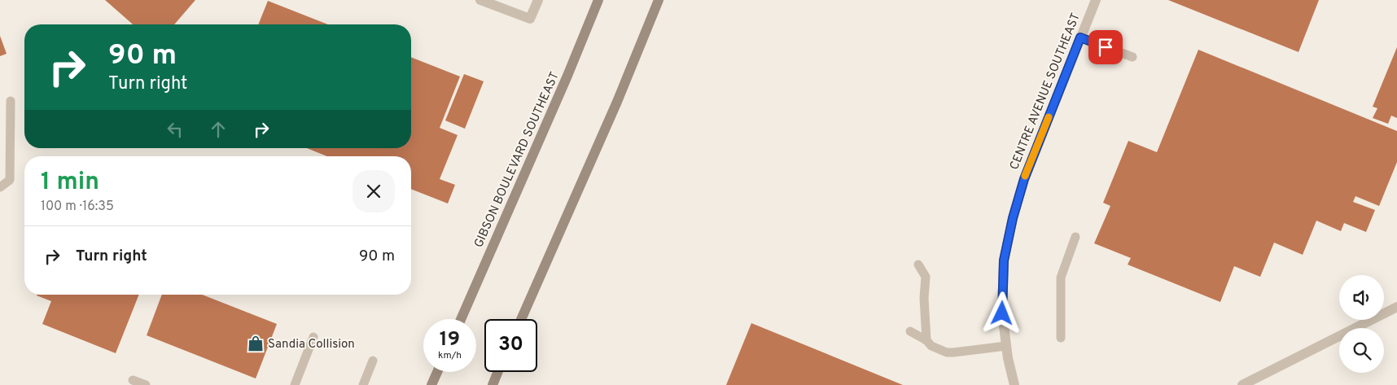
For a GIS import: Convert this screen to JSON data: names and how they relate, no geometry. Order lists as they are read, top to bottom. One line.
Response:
{"streets":{"main road":["GIBSON BOULEVARD SOUTHEAST"],"street":["CENTRE AVENUE SOUTHEAST"]},"places":{"shop":["Sandia Collision"]},"page":{"turn":["90 m","Turn right"],"heading":["1 min","100 m · 16:35"],"list":[{"name":"Turn right","value":"90 m"}],"speed":"19 km/h","limit":"30"}}
